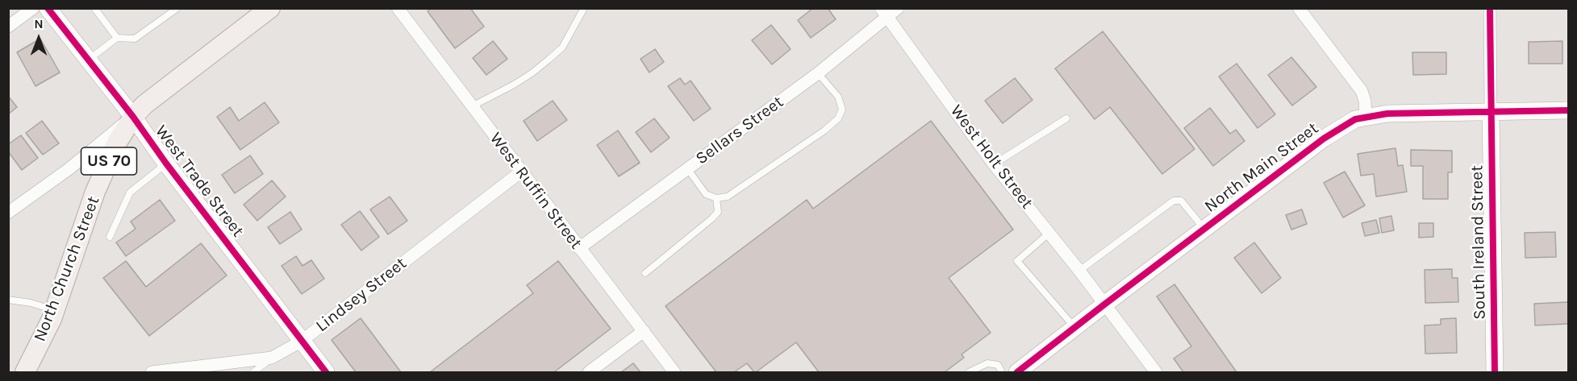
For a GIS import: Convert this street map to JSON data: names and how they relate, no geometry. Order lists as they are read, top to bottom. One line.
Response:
{"streets":{"main road":["US 70","North Church Street"],"street":["Sellars Street","West Holt Street","North Main Street","West Trade Street","West Ruffin Street","South Ireland Street","Lindsey Street"]},"crossings":[["Sellars Street","West Holt Street"],["Sellars Street","West Ruffin Street"],["West Holt Street","North Main Street"],["North Main Street","South Ireland Street"],["West Trade Street","North Church Street"],["West Trade Street","Lindsey Street"],["West Ruffin Street","Lindsey Street"]],"north":"top"}
